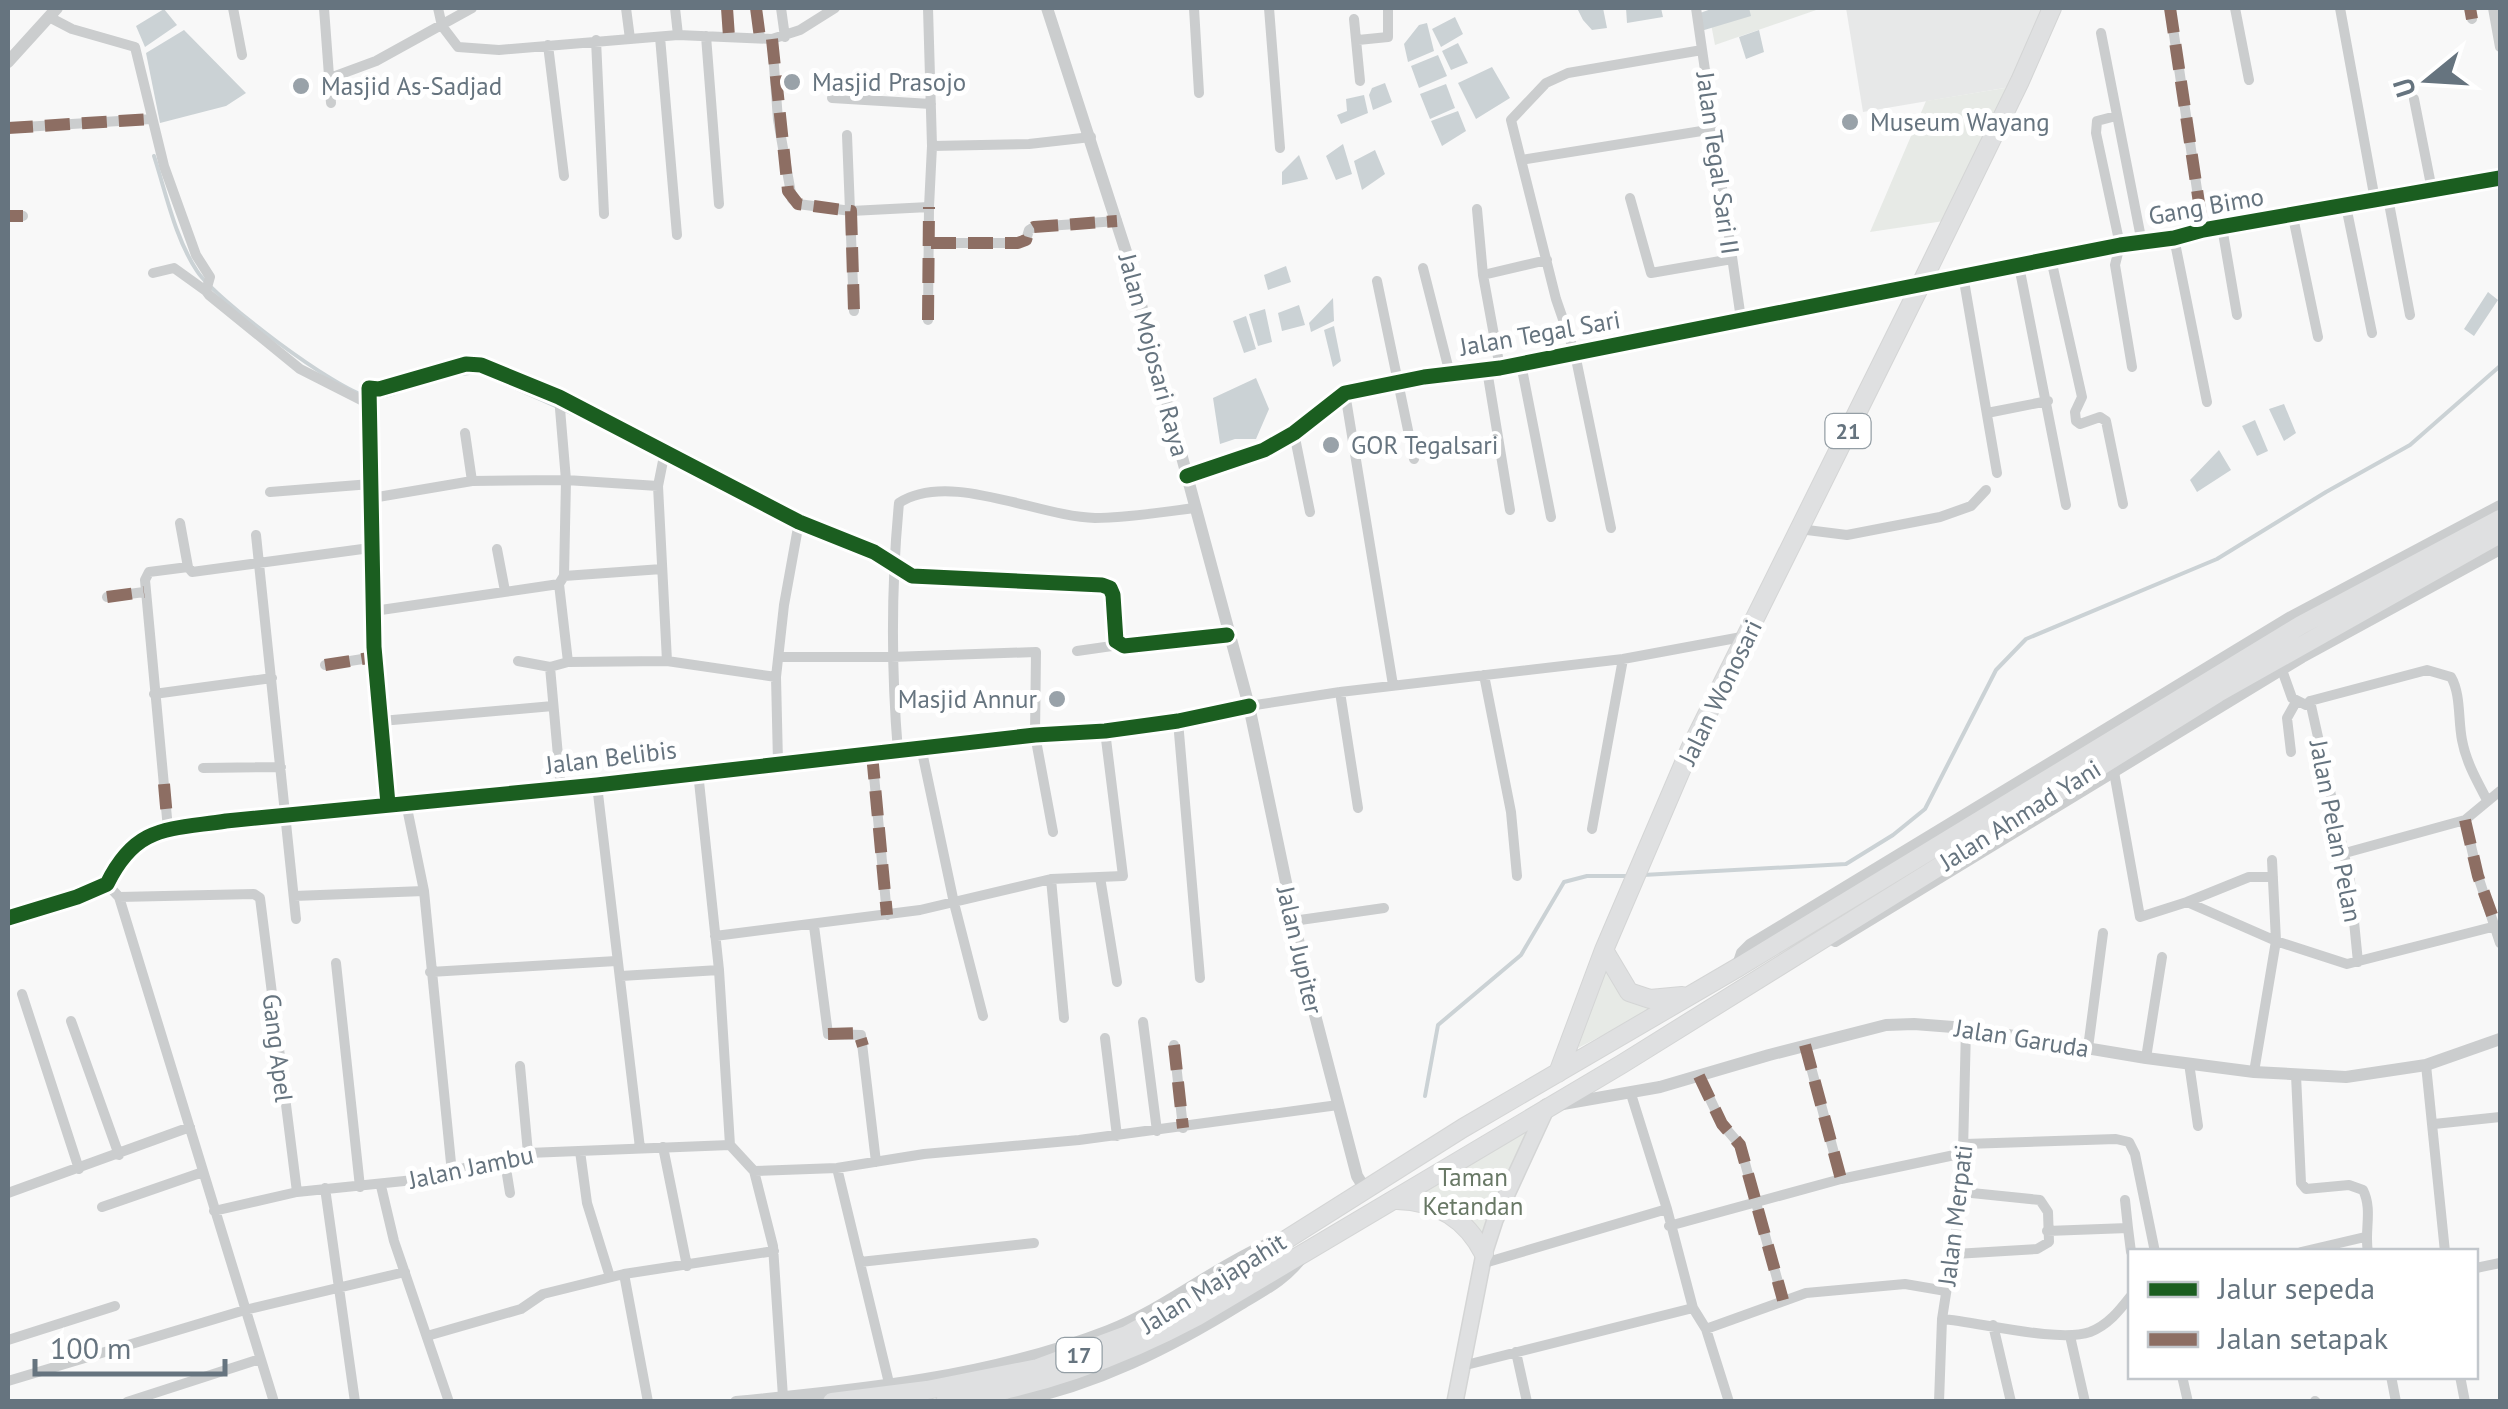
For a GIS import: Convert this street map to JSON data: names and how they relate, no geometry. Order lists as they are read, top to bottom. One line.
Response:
{"streets":{"highway":["21","Jalan Wonosari","Jalan Ahmad Yani","Jalan Majapahit","17"],"street":["Jalan Tegal Sari II","Gang Bimo","Jalan Tegal Sari","Jalan Mojosari Raya","Jalan Belibis","Jalan Pelan Pelan","Jalan Jupiter","Jalan Garuda","Gang Apel","Jalan Jambu","Jalan Merpati"]},"crossings":[["Jalan Tegal Sari II","Jalan Tegal Sari"],["Gang Bimo","Jalan Tegal Sari"],["Gang Bimo","Jalan Wonosari"],["Jalan Tegal Sari","Jalan Mojosari Raya"],["Jalan Tegal Sari","Jalan Wonosari"],["Jalan Mojosari Raya","Jalan Belibis"],["Jalan Mojosari Raya","Jalan Jupiter"],["Jalan Wonosari","Jalan Ahmad Yani"],["Jalan Wonosari","Jalan Garuda"],["Jalan Wonosari","Jalan Majapahit"],["Jalan Belibis","Jalan Jupiter"],["Jalan Ahmad Yani","Jalan Garuda"],["Jalan Ahmad Yani","Jalan Majapahit"],["Jalan Jupiter","Jalan Majapahit"],["Jalan Garuda","Jalan Merpati"],["Jalan Garuda","Jalan Majapahit"],["Gang Apel","Jalan Jambu"]],"parks":["Taman Ketandan"],"places":["Masjid Prasojo","Masjid As-Sadjad","Museum Wayang","GOR Tegalsari","Masjid Annur"],"legend":["Jalur sepeda","Jalan setapak"],"scale_bar":"100 m","north":"left"}
